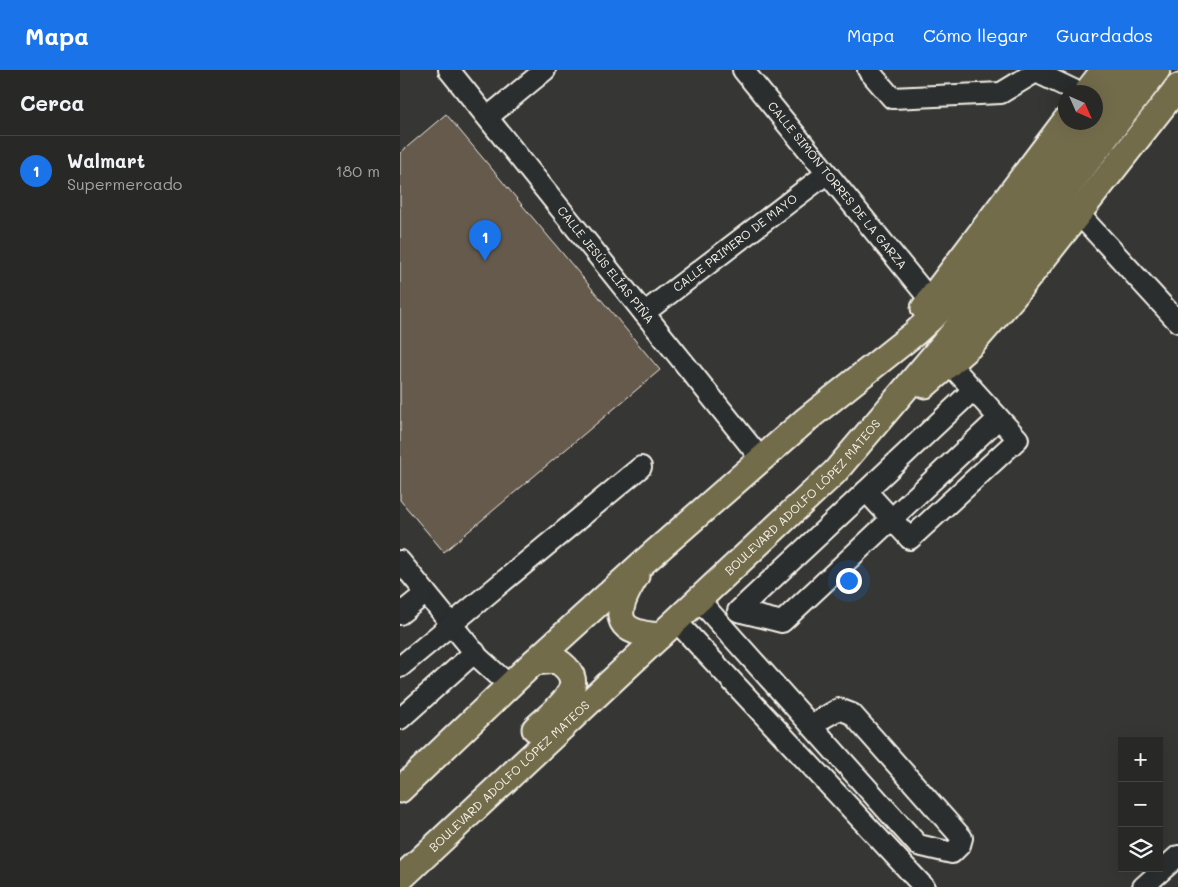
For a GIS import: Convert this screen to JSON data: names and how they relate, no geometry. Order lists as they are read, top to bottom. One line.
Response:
{"streets":{"main road":["BOULEVARD ADOLFO LÓPEZ MATEOS"],"street":["CALLE SIMÓN TORRES DE LA GARZA","CALLE PRIMERO DE MAYO","CALLE JESÚS ELÍAS PIÑA"]},"crossings":[["CALLE SIMÓN TORRES DE LA GARZA","CALLE PRIMERO DE MAYO"],["CALLE PRIMERO DE MAYO","CALLE JESÚS ELÍAS PIÑA"]],"north":"bottom right","page":{"header":"Mapa","nav":["Mapa","Cómo llegar","Guardados"],"heading":"Cerca","list":[{"mark":"1","name":"Walmart","note":"Supermercado","value":"180 m"}],"pins":"1","map_buttons":["+","−"]}}
